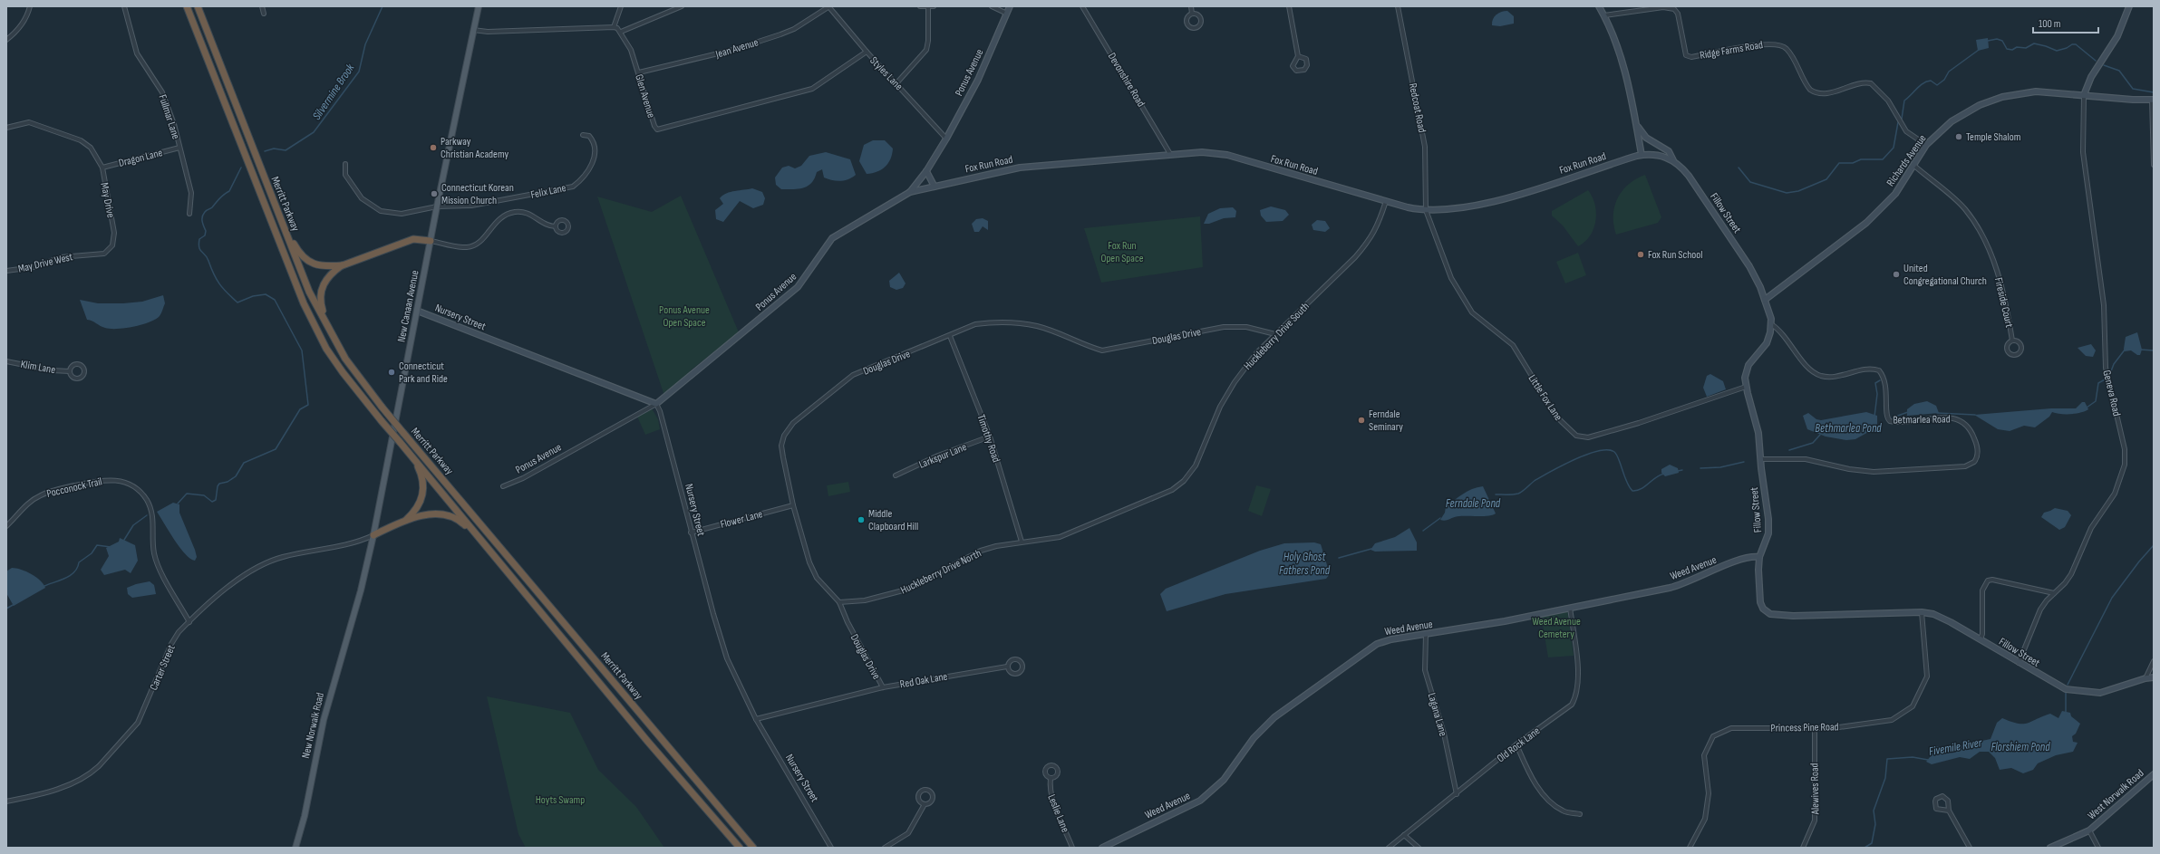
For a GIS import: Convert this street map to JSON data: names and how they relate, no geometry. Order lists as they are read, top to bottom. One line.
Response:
{"streets":{"highway":["Merritt Parkway"],"main road":["New Canaan Avenue","New Norwalk Road"],"street":["Jean Avenue","Ridge Farms Road","Ponus Avenue","Styles Lane","Devonshire Road","Glen Avenue","Redcoat Road","Fullmar Lane","Dragon Lane","Richards Avenue","Fox Run Road","Felix Lane","May Drive","Fillow Street","May Drive West","Fireside Court","Nursery Street","Douglas Drive","Huckleberry Drive South","Klim Lane","Geneva Road","Little Fox Lane","Betmarlea Road","Timothy Road","Larkspur Lane","Pocconock Trail","Flower Lane","Weed Avenue","Huckleberry Drive North","Carter Street","Red Oak Lane","Lagana Lane","Princess Pine Road","Old Rock Lane","Alewives Road","West Norwalk Road","Leslie Lane"]},"crossings":[["Jean Avenue","Styles Lane"],["Jean Avenue","Glen Avenue"],["Ridge Farms Road","Richards Avenue"],["Ridge Farms Road","Fillow Street"],["Ponus Avenue","Styles Lane"],["Ponus Avenue","Fox Run Road"],["Ponus Avenue","Nursery Street"],["Styles Lane","Glen Avenue"],["Devonshire Road","Fox Run Road"],["Redcoat Road","Fox Run Road"],["Redcoat Road","Little Fox Lane"],["Fullmar Lane","Dragon Lane"],["Dragon Lane","May Drive"],["Richards Avenue","Fillow Street"],["Richards Avenue","Fireside Court"],["Richards Avenue","Geneva Road"],["Fox Run Road","Fillow Street"],["Fox Run Road","Huckleberry Drive South"],["Fox Run Road","Little Fox Lane"],["Felix Lane","New Canaan Avenue"],["May Drive","May Drive West"],["Fillow Street","Geneva Road"],["Fillow Street","Little Fox Lane"],["Fillow Street","Betmarlea Road"],["Fillow Street","Weed Avenue"],["Fillow Street","Princess Pine Road"],["New Canaan Avenue","Nursery Street"],["New Canaan Avenue","Carter Street"],["New Canaan Avenue","New Norwalk Road"],["Nursery Street","Flower Lane"],["Nursery Street","Red Oak Lane"],["Douglas Drive","Huckleberry Drive South"],["Douglas Drive","Timothy Road"],["Douglas Drive","Flower Lane"],["Douglas Drive","Huckleberry Drive North"],["Douglas Drive","Red Oak Lane"],["Huckleberry Drive South","Timothy Road"],["Huckleberry Drive South","Huckleberry Drive North"],["Timothy Road","Larkspur Lane"],["Timothy Road","Huckleberry Drive North"],["Pocconock Trail","Carter Street"],["Weed Avenue","Lagana Lane"],["Weed Avenue","Old Rock Lane"],["Lagana Lane","Old Rock Lane"],["Princess Pine Road","Alewives Road"]],"water":["Silvermine Brook","Bethmarlea Pond","Ferndale Pond","Holy Ghost Fathers Pond","Fivemile River","Florshiem Pond"],"parks":["Fox Run Open Space","Ponus Avenue Open Space","Weed Avenue Cemetery","Hoyts Swamp"],"places":["Temple Shalom","Parkway Christian Academy","Connecticut Korean Mission Church","Fox Run School","United Congregational Church","Connecticut Park and Ride","Ferndale Seminary","Middle Clapboard Hill"],"scale_bar":"100 m"}
